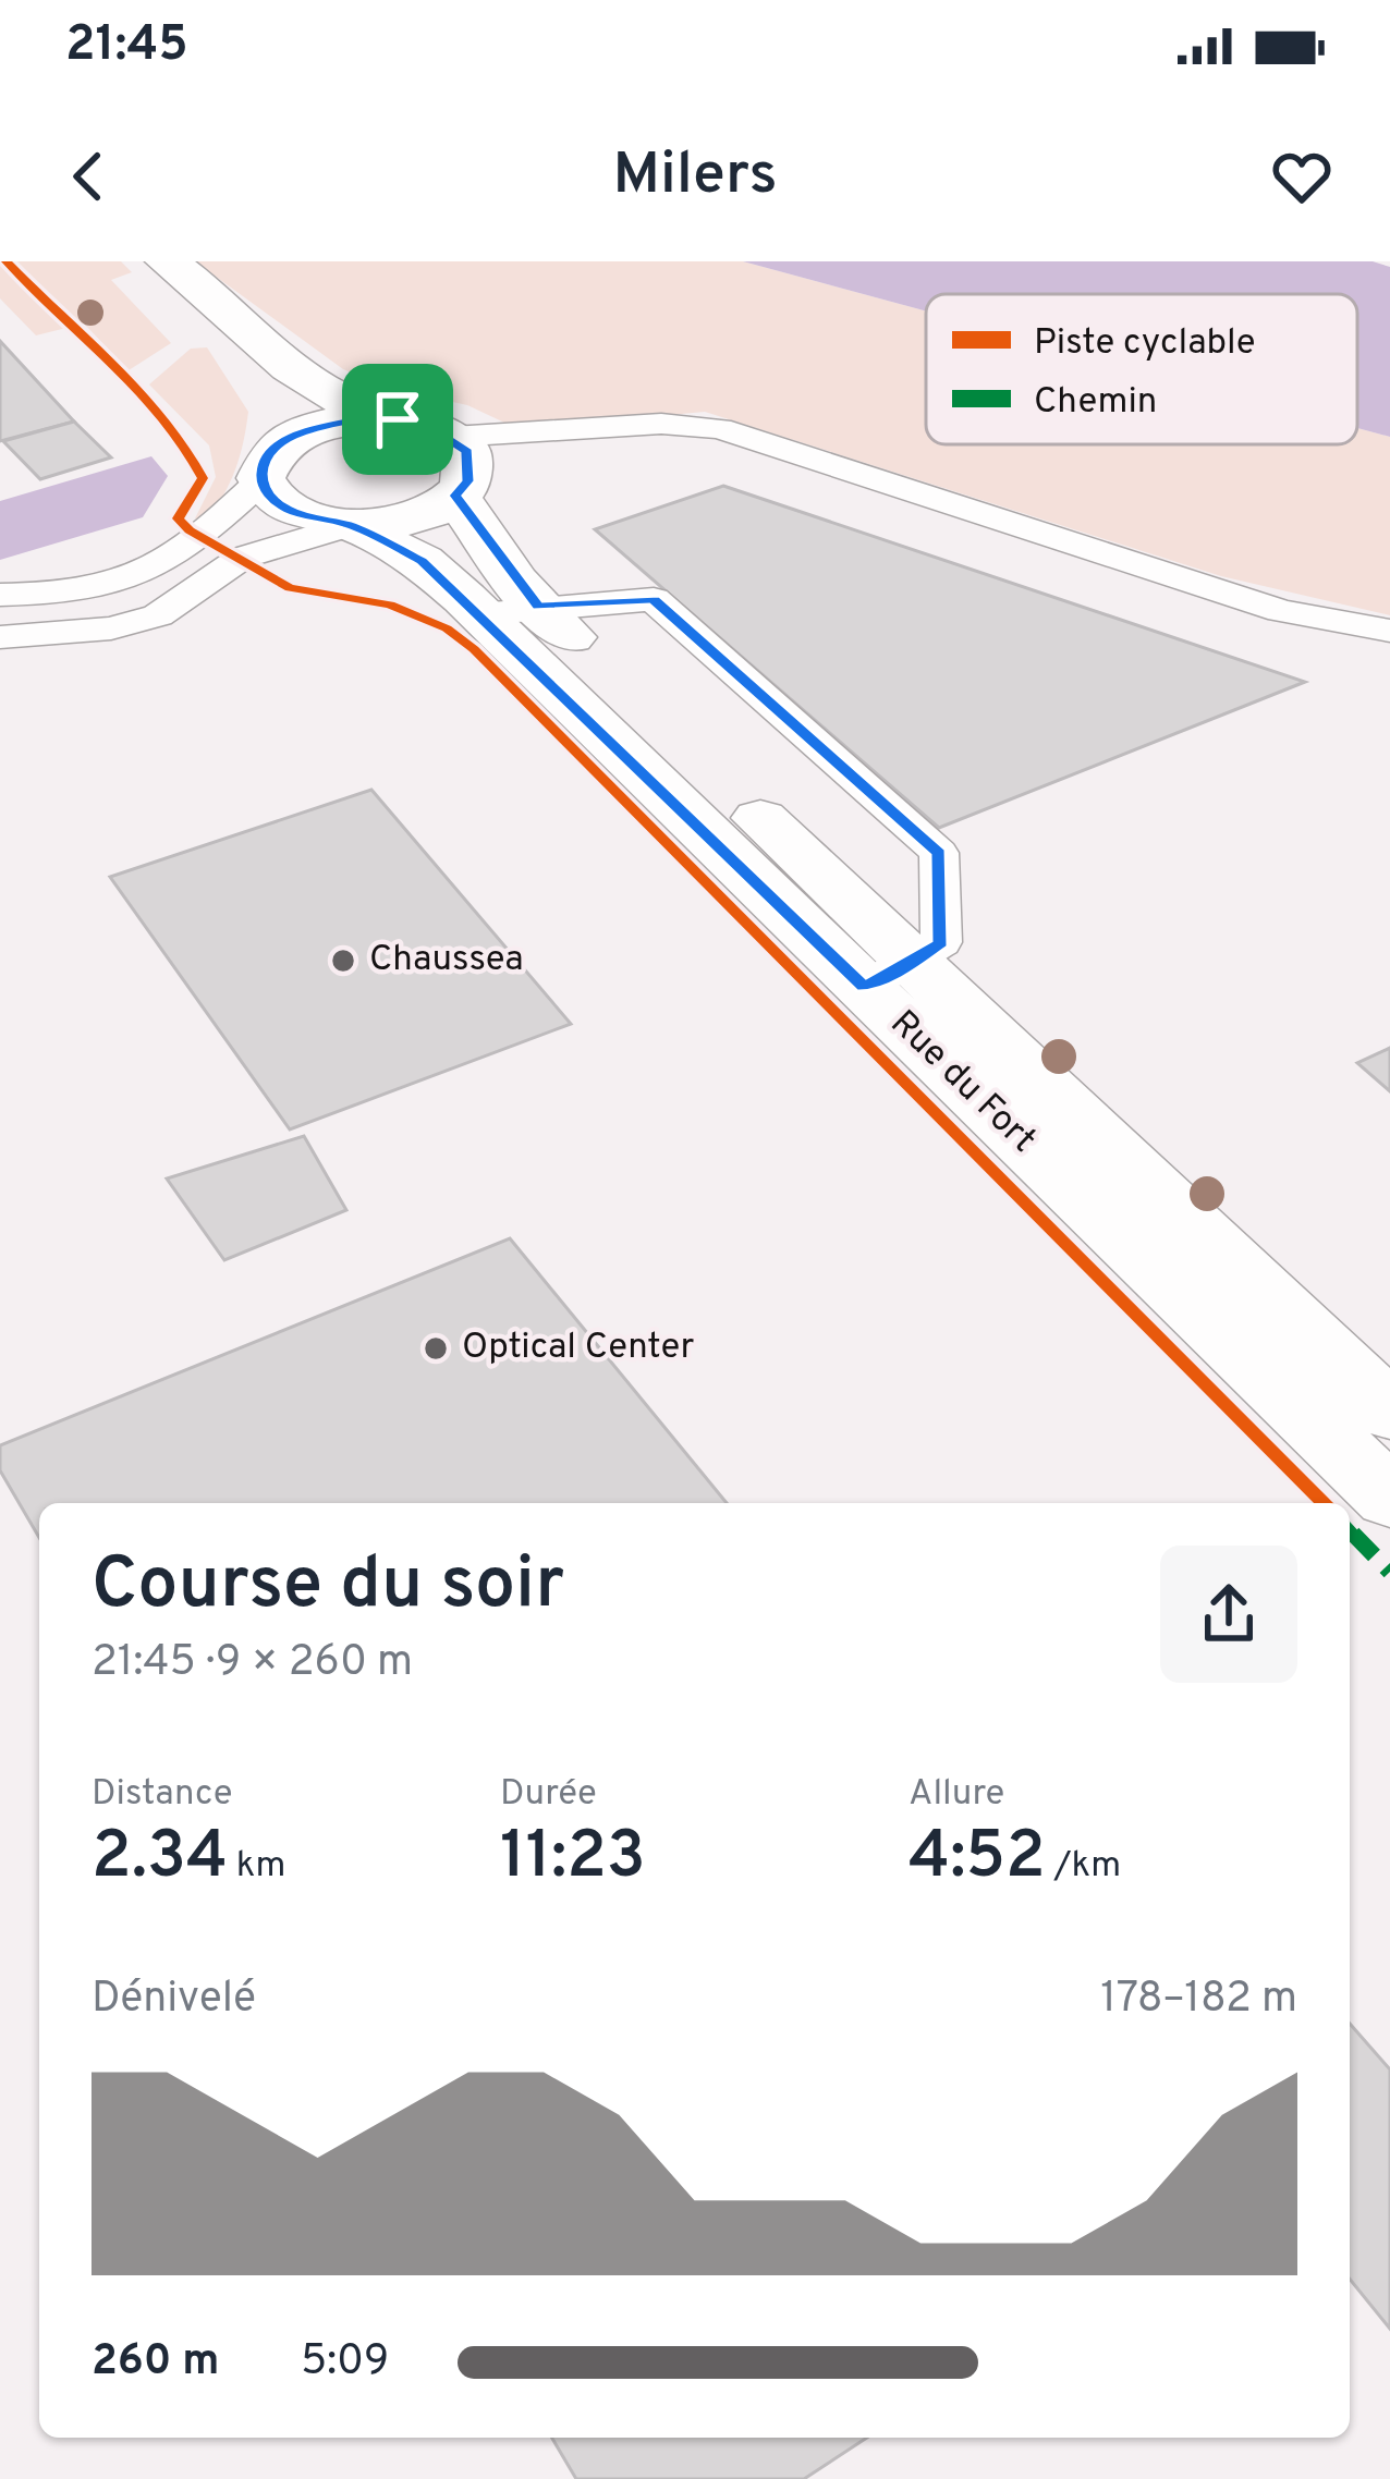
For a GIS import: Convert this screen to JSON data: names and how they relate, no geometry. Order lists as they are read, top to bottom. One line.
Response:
{"streets":{"main road":["Rue du Fort"]},"places":["Chaussea","Optical Center"],"legend":["Piste cyclable","Chemin"],"page":{"status":"21:45","header":"Milers","heading":["Course du soir","21:45 · 9 × 260 m"],"stats":[["Distance","2.34 km"],["Durée","11:23"],["Allure","4:52 /km"]],"chart":["Dénivelé","178–182 m"],"list":[{"name":"260 m","note":"5:09"}]}}
